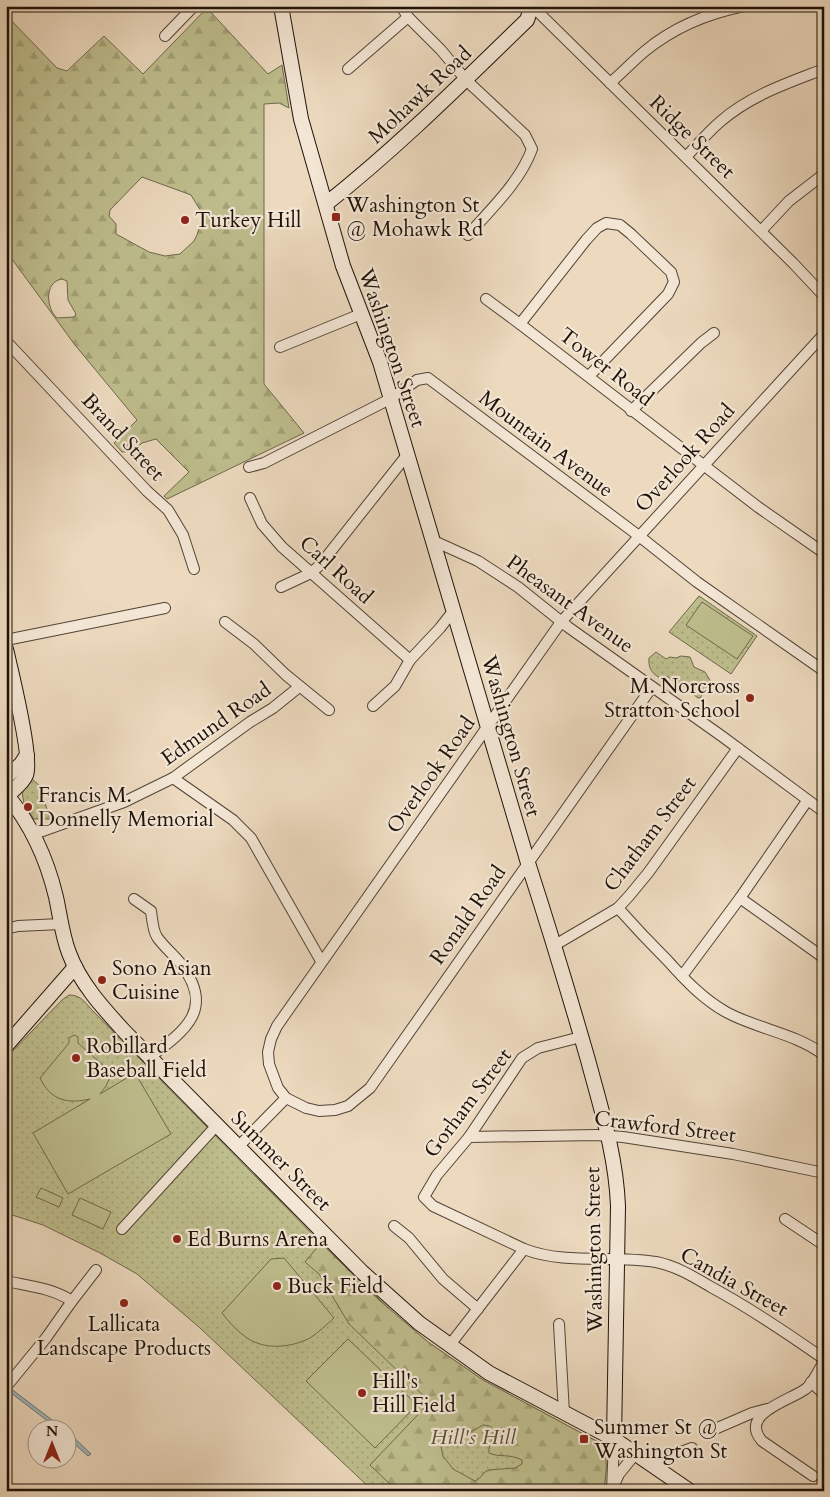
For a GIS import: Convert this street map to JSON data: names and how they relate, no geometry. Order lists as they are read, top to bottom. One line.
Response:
{"streets":{"street":["Mohawk Road","Ridge Street","Washington Street","Tower Road","Brand Street","Mountain Avenue","Overlook Road","Carl Road","Pheasant Avenue","Edmund Road","Chatham Street","Ronald Road","Gorham Street","Crawford Street","Summer Street","Candia Street"]},"crossings":[["Mohawk Road","Ridge Street"],["Mohawk Road","Washington Street"],["Washington Street","Mountain Avenue"],["Washington Street","Overlook Road"],["Washington Street","Pheasant Avenue"],["Washington Street","Chatham Street"],["Washington Street","Ronald Road"],["Washington Street","Gorham Street"],["Washington Street","Crawford Street"],["Washington Street","Summer Street"],["Washington Street","Candia Street"],["Tower Road","Overlook Road"],["Mountain Avenue","Overlook Road"],["Overlook Road","Pheasant Avenue"],["Overlook Road","Ronald Road"],["Pheasant Avenue","Chatham Street"],["Pheasant Avenue","Ronald Road"],["Edmund Road","Summer Street"],["Gorham Street","Crawford Street"],["Gorham Street","Candia Street"]],"parks":["Hill's Hill"],"places":{"transit":["Washington St @ Mohawk Rd","Summer St @ Washington St"],"other":["Turkey Hill","M. Norcross Stratton School","Francis M. Donnelly Memorial","Sono Asian Cuisine","Robillard Baseball Field","Ed Burns Arena","Buck Field","Lallicata Landscape Products","Hill's Hill Field"]},"north":"top"}
